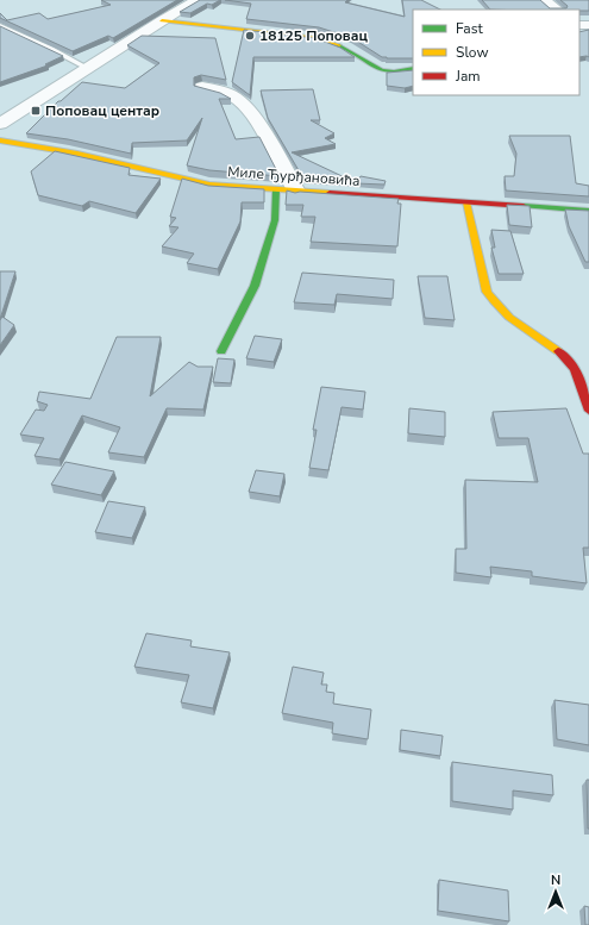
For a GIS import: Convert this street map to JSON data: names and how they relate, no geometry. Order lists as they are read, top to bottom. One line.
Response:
{"streets":{"street":["Миле Ђурђановића"]},"places":{"other":["18125 Поповац"],"transit":["Поповац центар"]},"legend":["Fast","Slow","Jam"],"north":"top"}
